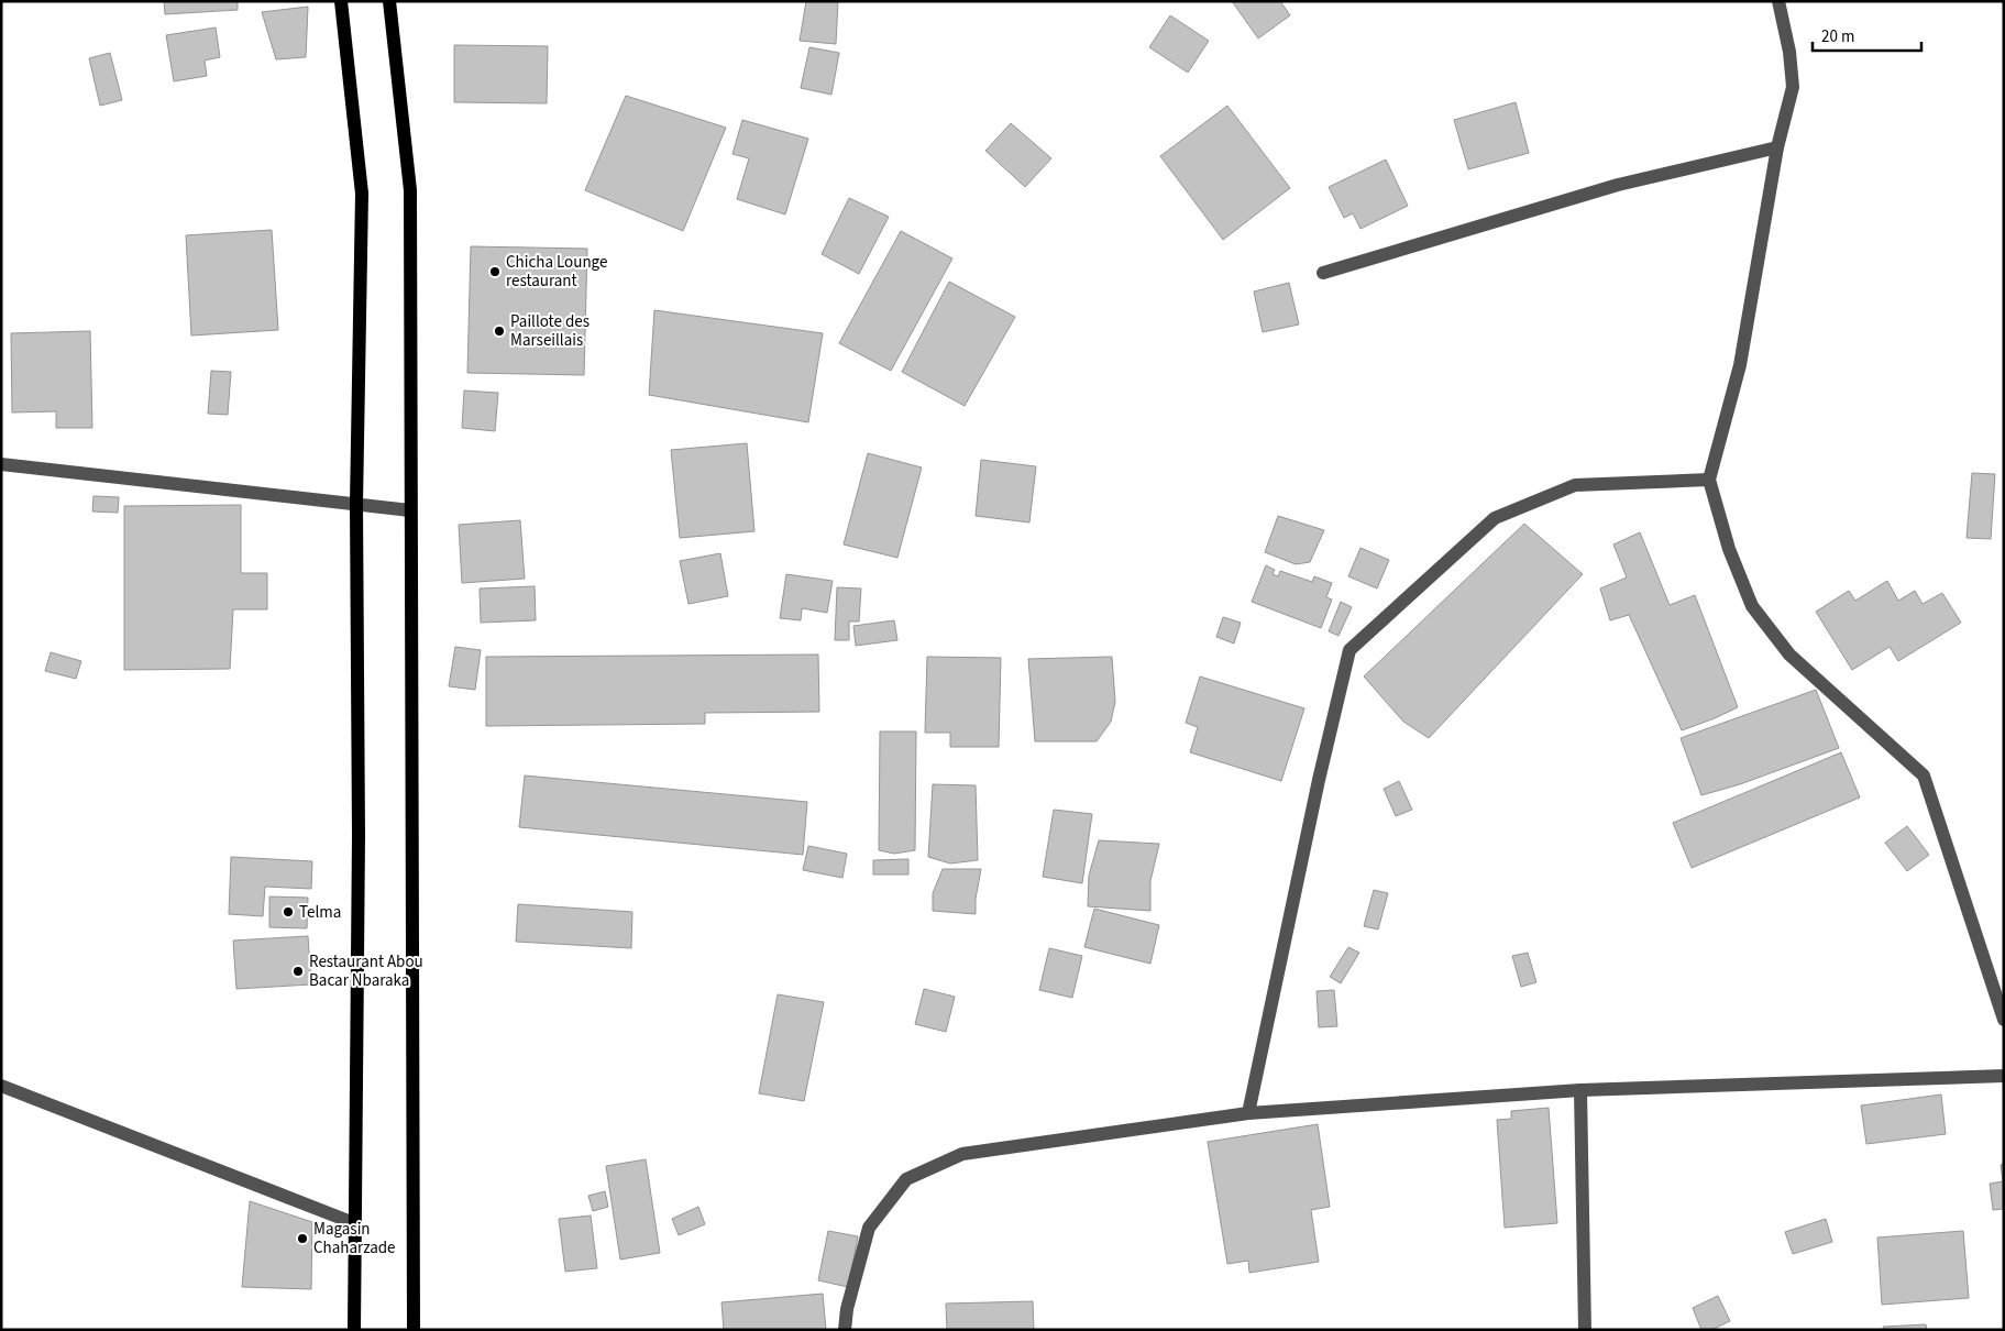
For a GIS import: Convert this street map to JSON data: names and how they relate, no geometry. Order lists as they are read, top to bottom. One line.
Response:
{"places":["Chicha Lounge restaurant","Paillote des Marseillais","Telma","Restaurant Abou Bacar Nbaraka","Magasin Chaharzade"],"scale_bar":"20 m"}
